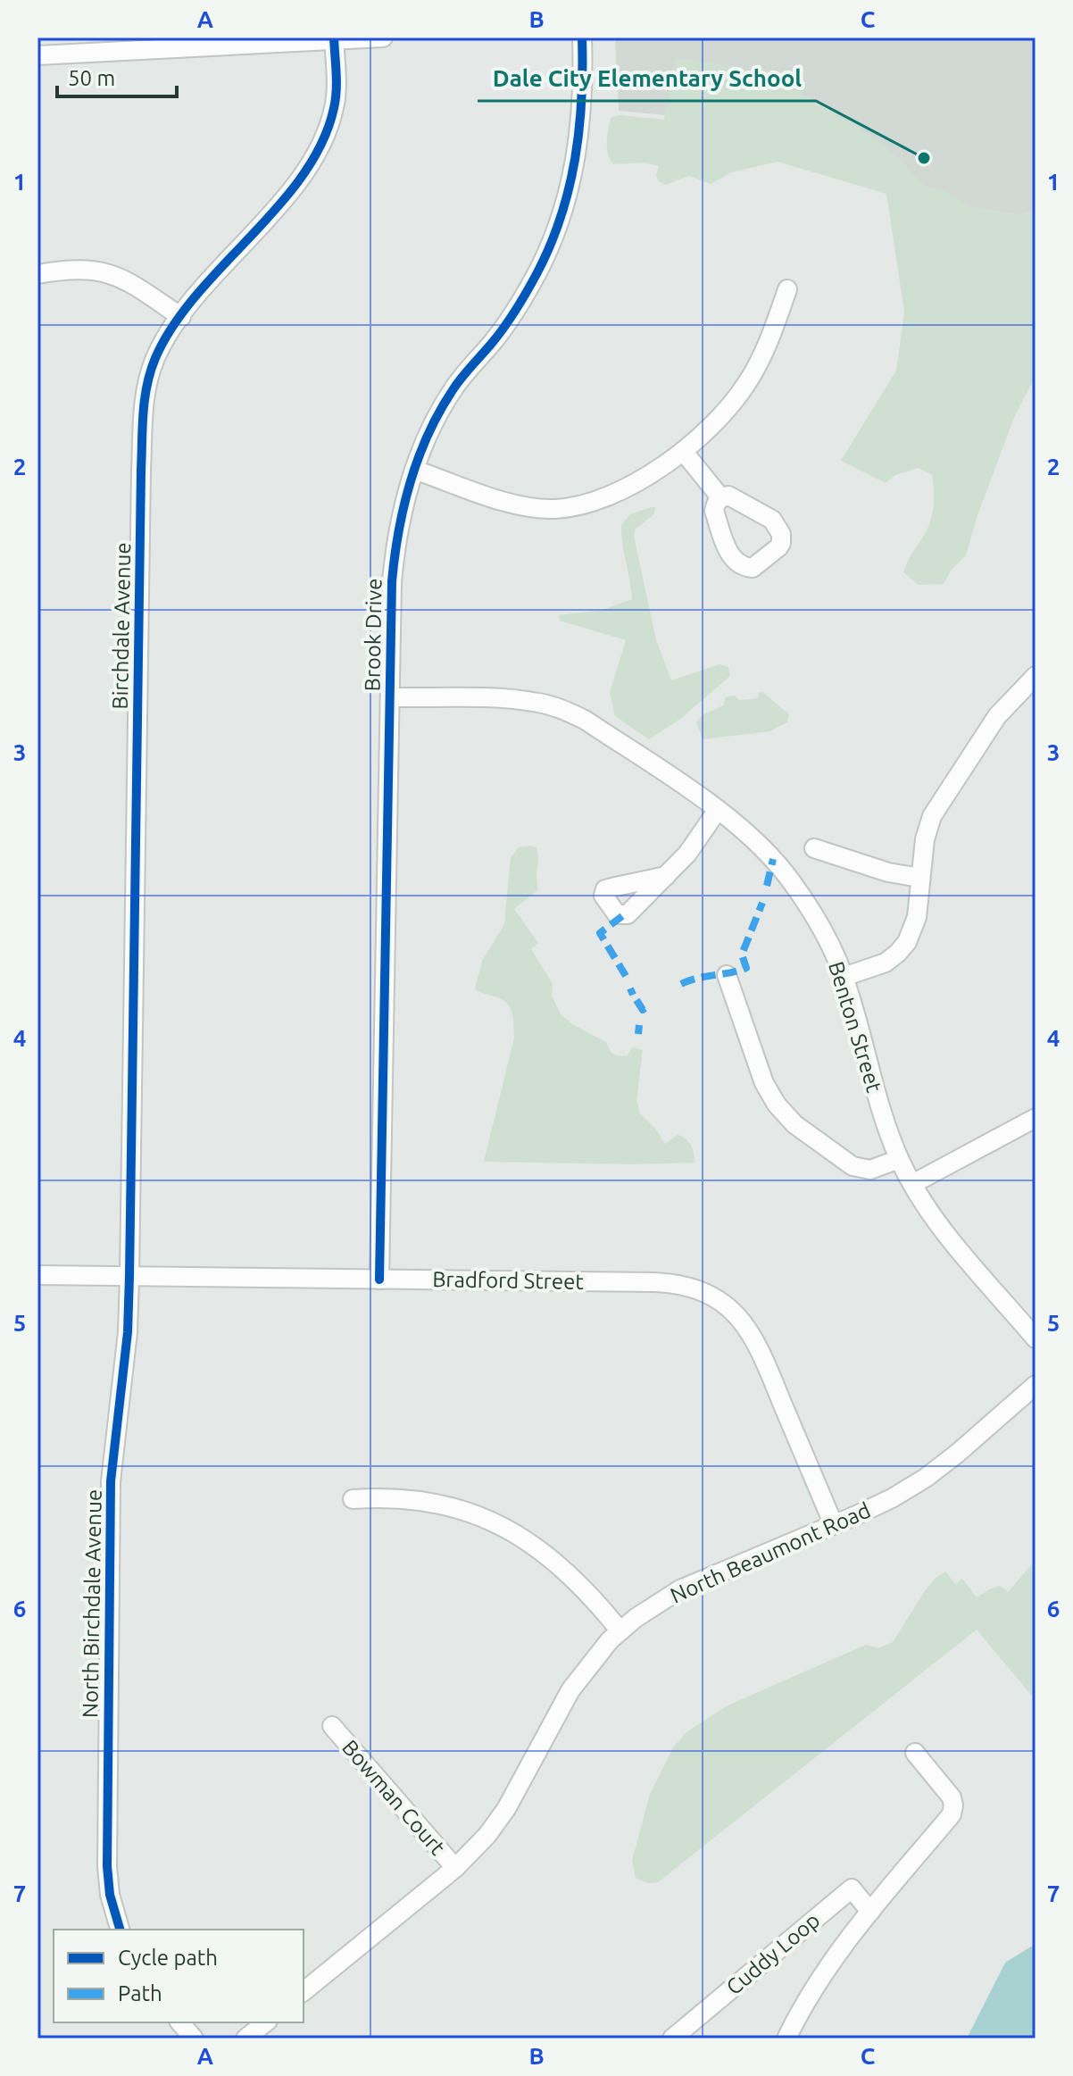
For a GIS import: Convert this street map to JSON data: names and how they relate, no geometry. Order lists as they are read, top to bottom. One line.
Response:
{"streets":{"street":["Birchdale Avenue","Brook Drive","Benton Street","Bradford Street","North Beaumont Road","North Birchdale Avenue","Bowman Court","Cuddy Loop"]},"crossings":[["Birchdale Avenue","Bradford Street"],["Birchdale Avenue","North Birchdale Avenue"],["Brook Drive","Benton Street"],["Brook Drive","Bradford Street"],["Bradford Street","North Beaumont Road"],["Bradford Street","North Birchdale Avenue"],["North Beaumont Road","Bowman Court"]],"places":["Dale City Elementary School"],"legend":["Cycle path","Path"],"scale_bar":"50 m","grid":{"columns":["A","B","C"],"rows":["1","2","3","4","5","6","7"]}}
